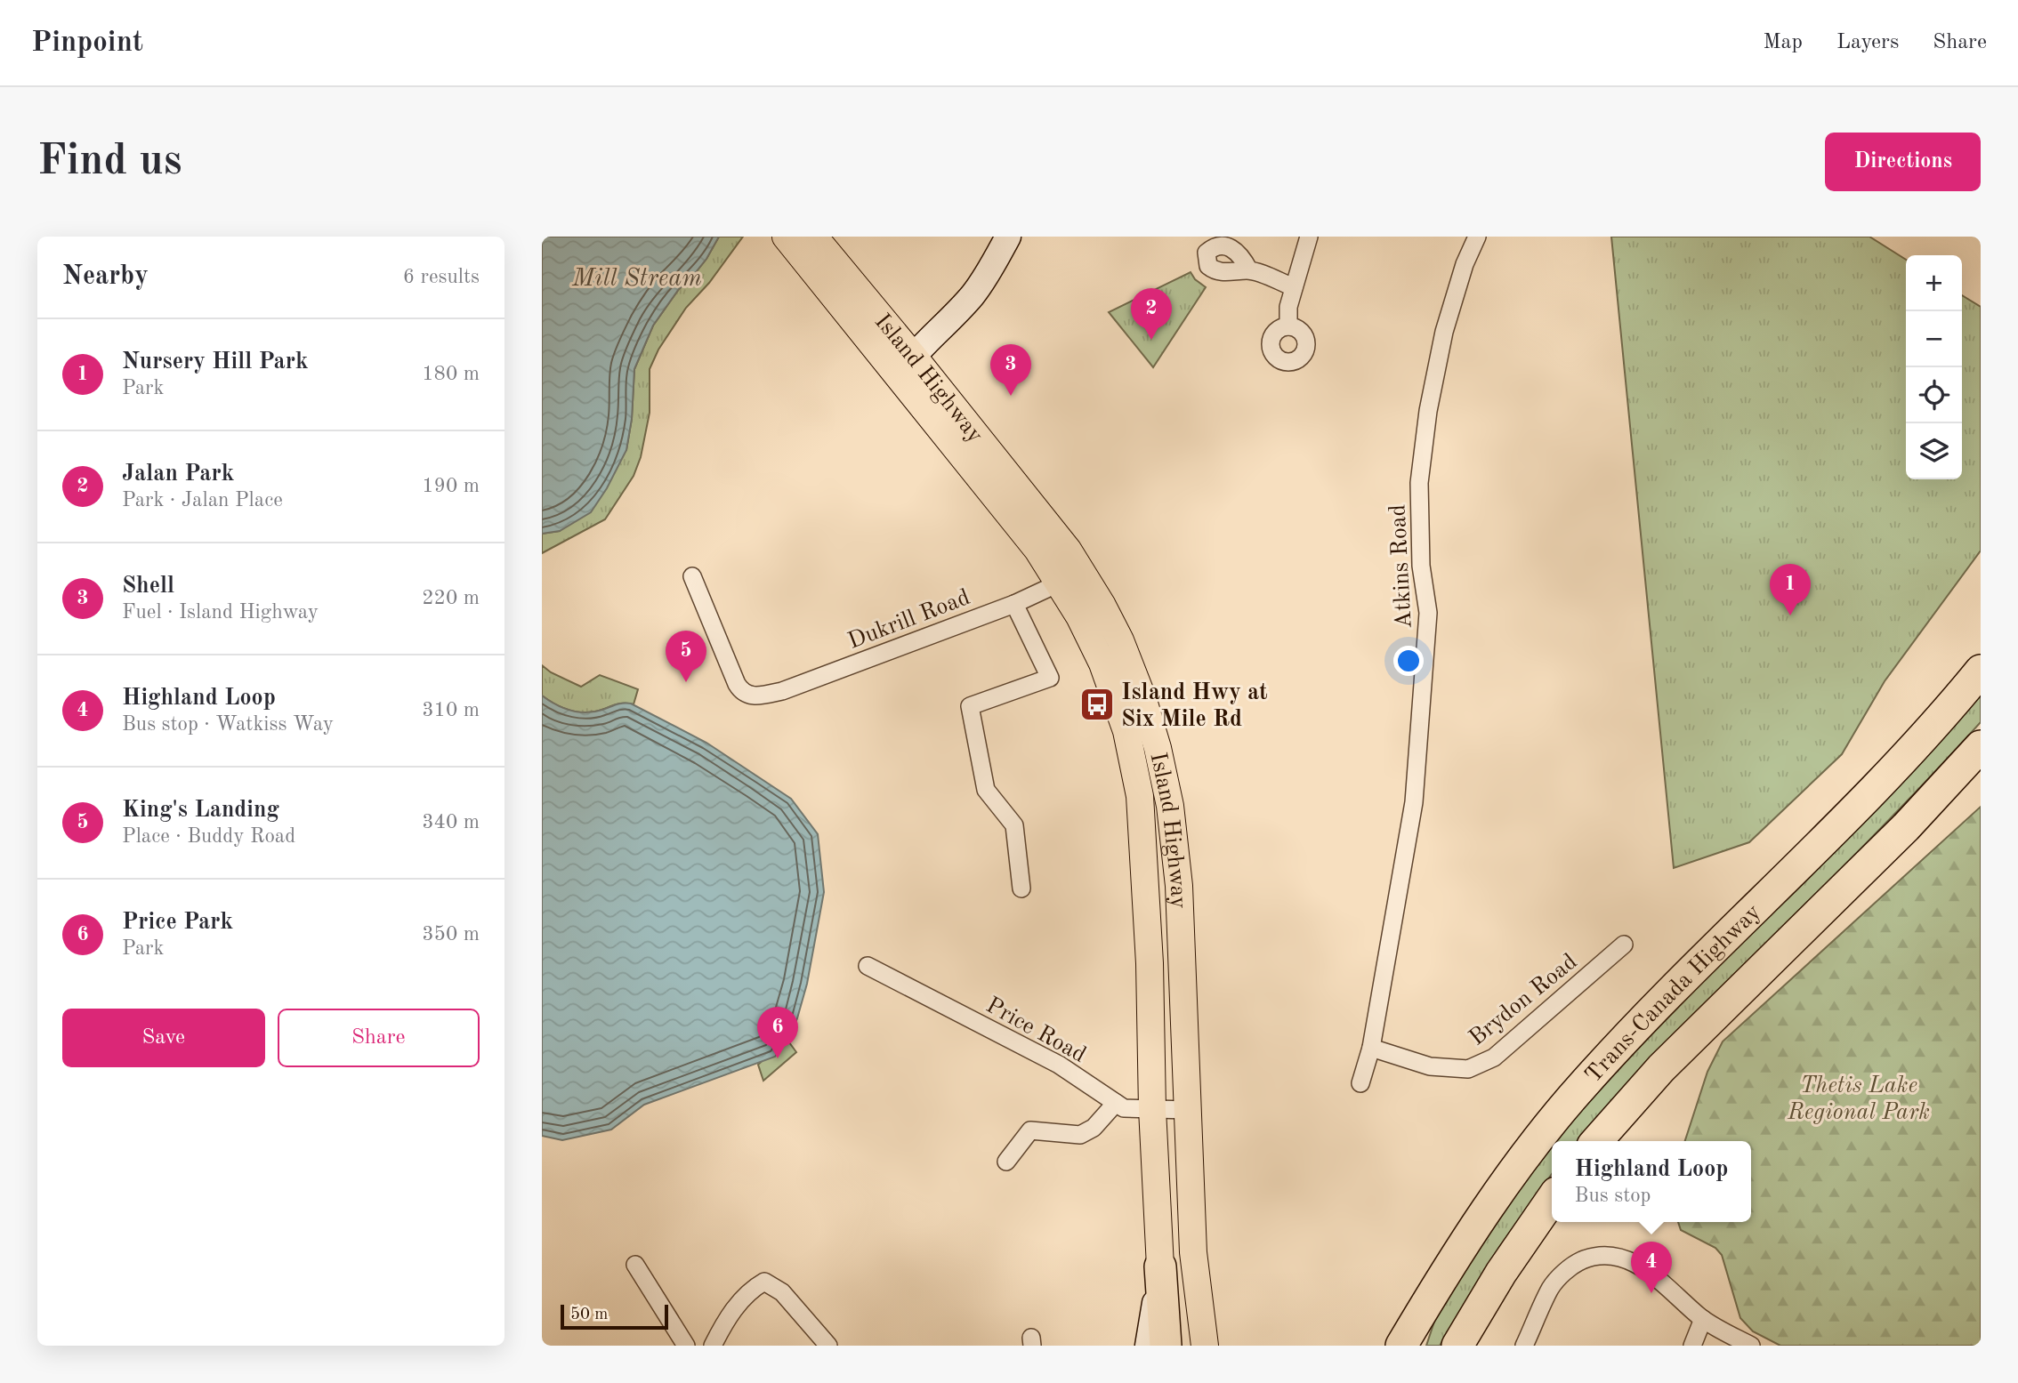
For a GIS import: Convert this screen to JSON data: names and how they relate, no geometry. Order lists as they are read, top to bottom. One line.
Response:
{"streets":{"highway":["Trans-Canada Highway"],"main road":["Island Highway"],"street":["Atkins Road","Dukrill Road","Brydon Road","Price Road"]},"crossings":[["Island Highway","Dukrill Road"],["Island Highway","Price Road"],["Atkins Road","Brydon Road"]],"water":["Mill Stream"],"parks":["Thetis Lake Regional Park"],"places":{"bus stop":["Island Hwy at Six Mile Rd"]},"scale_bar":"50 m","page":{"header":"Pinpoint","nav":["Map","Layers","Share"],"buttons":["Directions",["Save","Share"]],"title":"Find us","heading":["Nearby","6 results"],"map_buttons":["+","−"],"pins":["2","3","1","5","6","4"],"list":[{"mark":"1","name":"Nursery Hill Park","note":"Park","value":"180 m"},{"mark":"2","name":"Jalan Park","note":"Park · Jalan Place","value":"190 m"},{"mark":"3","name":"Shell","note":"Fuel · Island Highway","value":"220 m"},{"mark":"4","name":"Highland Loop","note":"Bus stop · Watkiss Way","value":"310 m"},{"mark":"5","name":"King's Landing","note":"Place · Buddy Road","value":"340 m"},{"mark":"6","name":"Price Park","note":"Park","value":"350 m"}],"popup":["Highland Loop","Bus stop"],"scale":"50 m"}}
